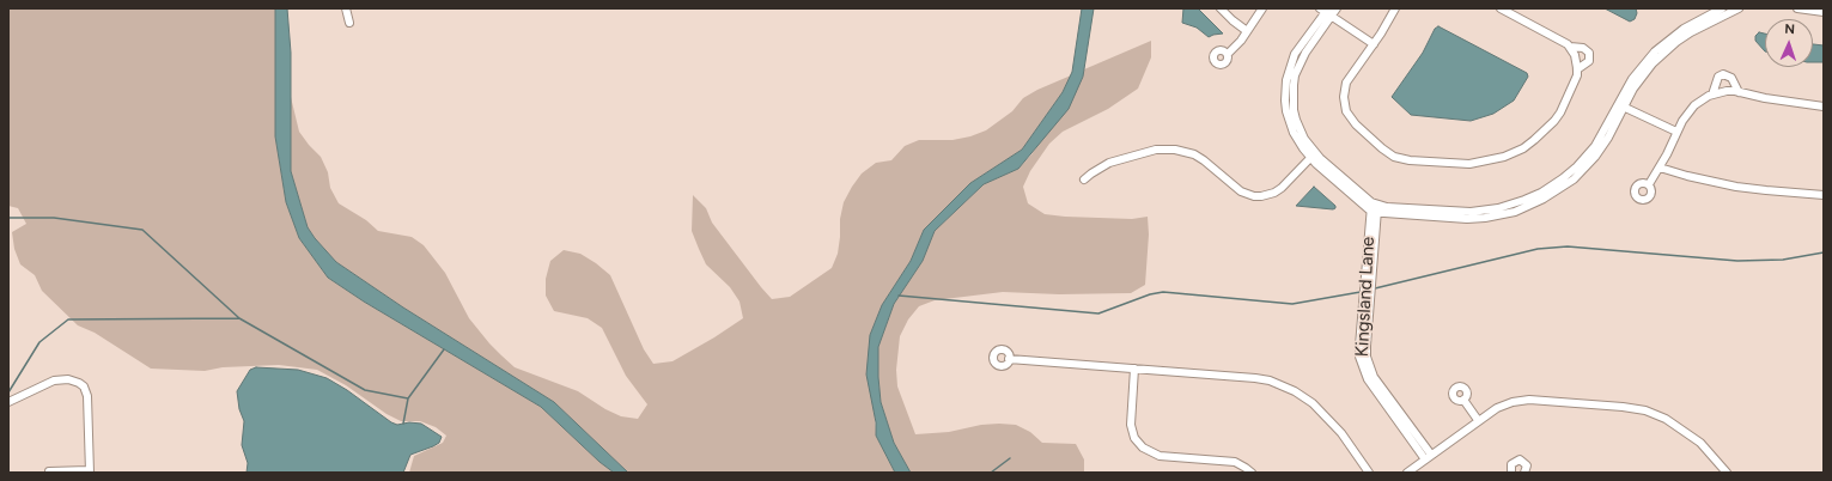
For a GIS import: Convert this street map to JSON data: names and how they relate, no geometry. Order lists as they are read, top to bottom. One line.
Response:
{"streets":{"street":["Kingsland Lane"]},"north":"top"}
